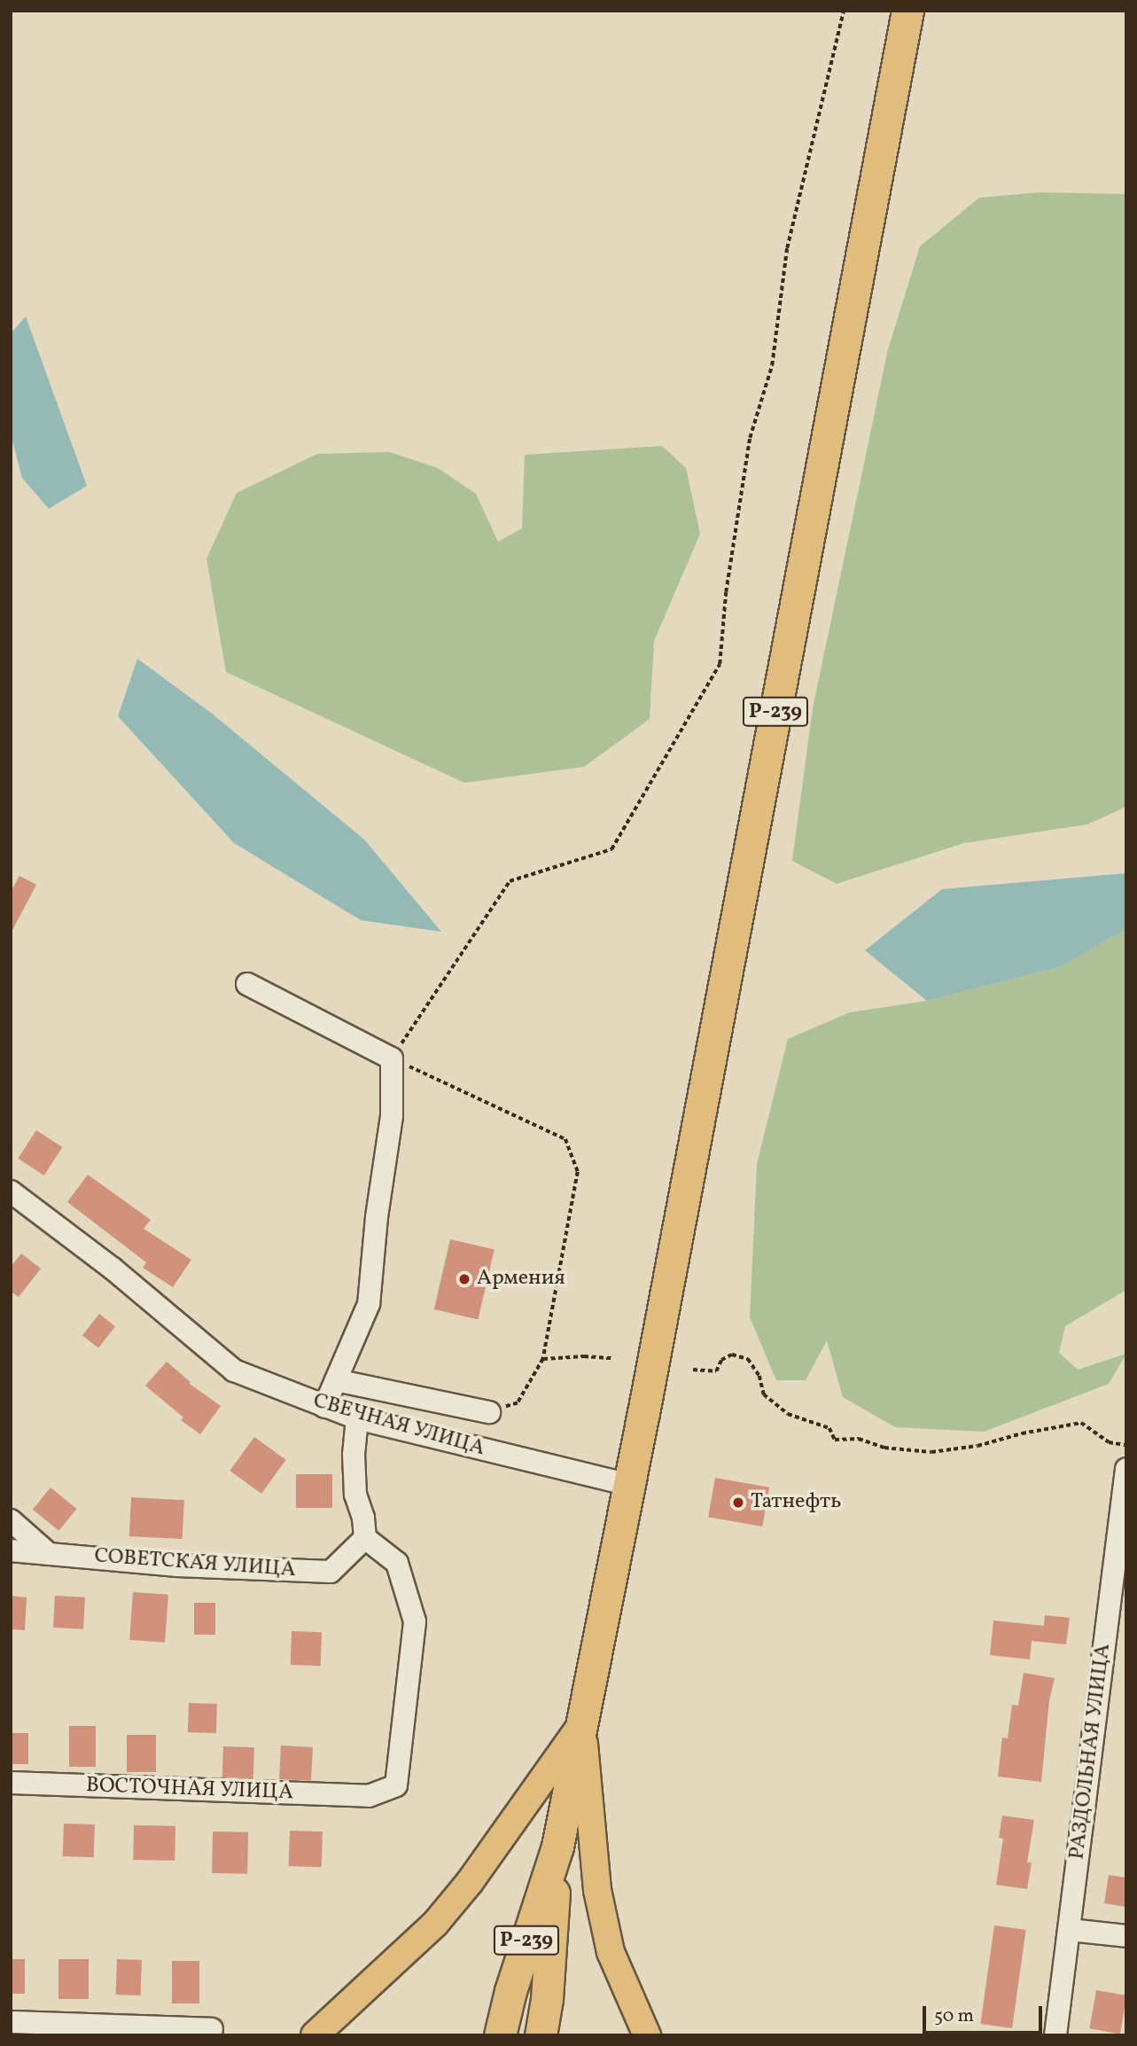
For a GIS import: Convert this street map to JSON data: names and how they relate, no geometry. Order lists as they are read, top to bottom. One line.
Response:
{"streets":{"highway":["Р-239"],"street":["СВЕЧНАЯ УЛИЦА","СОВЕТСКАЯ УЛИЦА","РАЗДОЛЬНАЯ УЛИЦА","ВОСТОЧНАЯ УЛИЦА"]},"crossings":[["Р-239","СВЕЧНАЯ УЛИЦА"],["СОВЕТСКАЯ УЛИЦА","ВОСТОЧНАЯ УЛИЦА"]],"places":["Армения","Татнефть"],"scale_bar":"50 m"}
